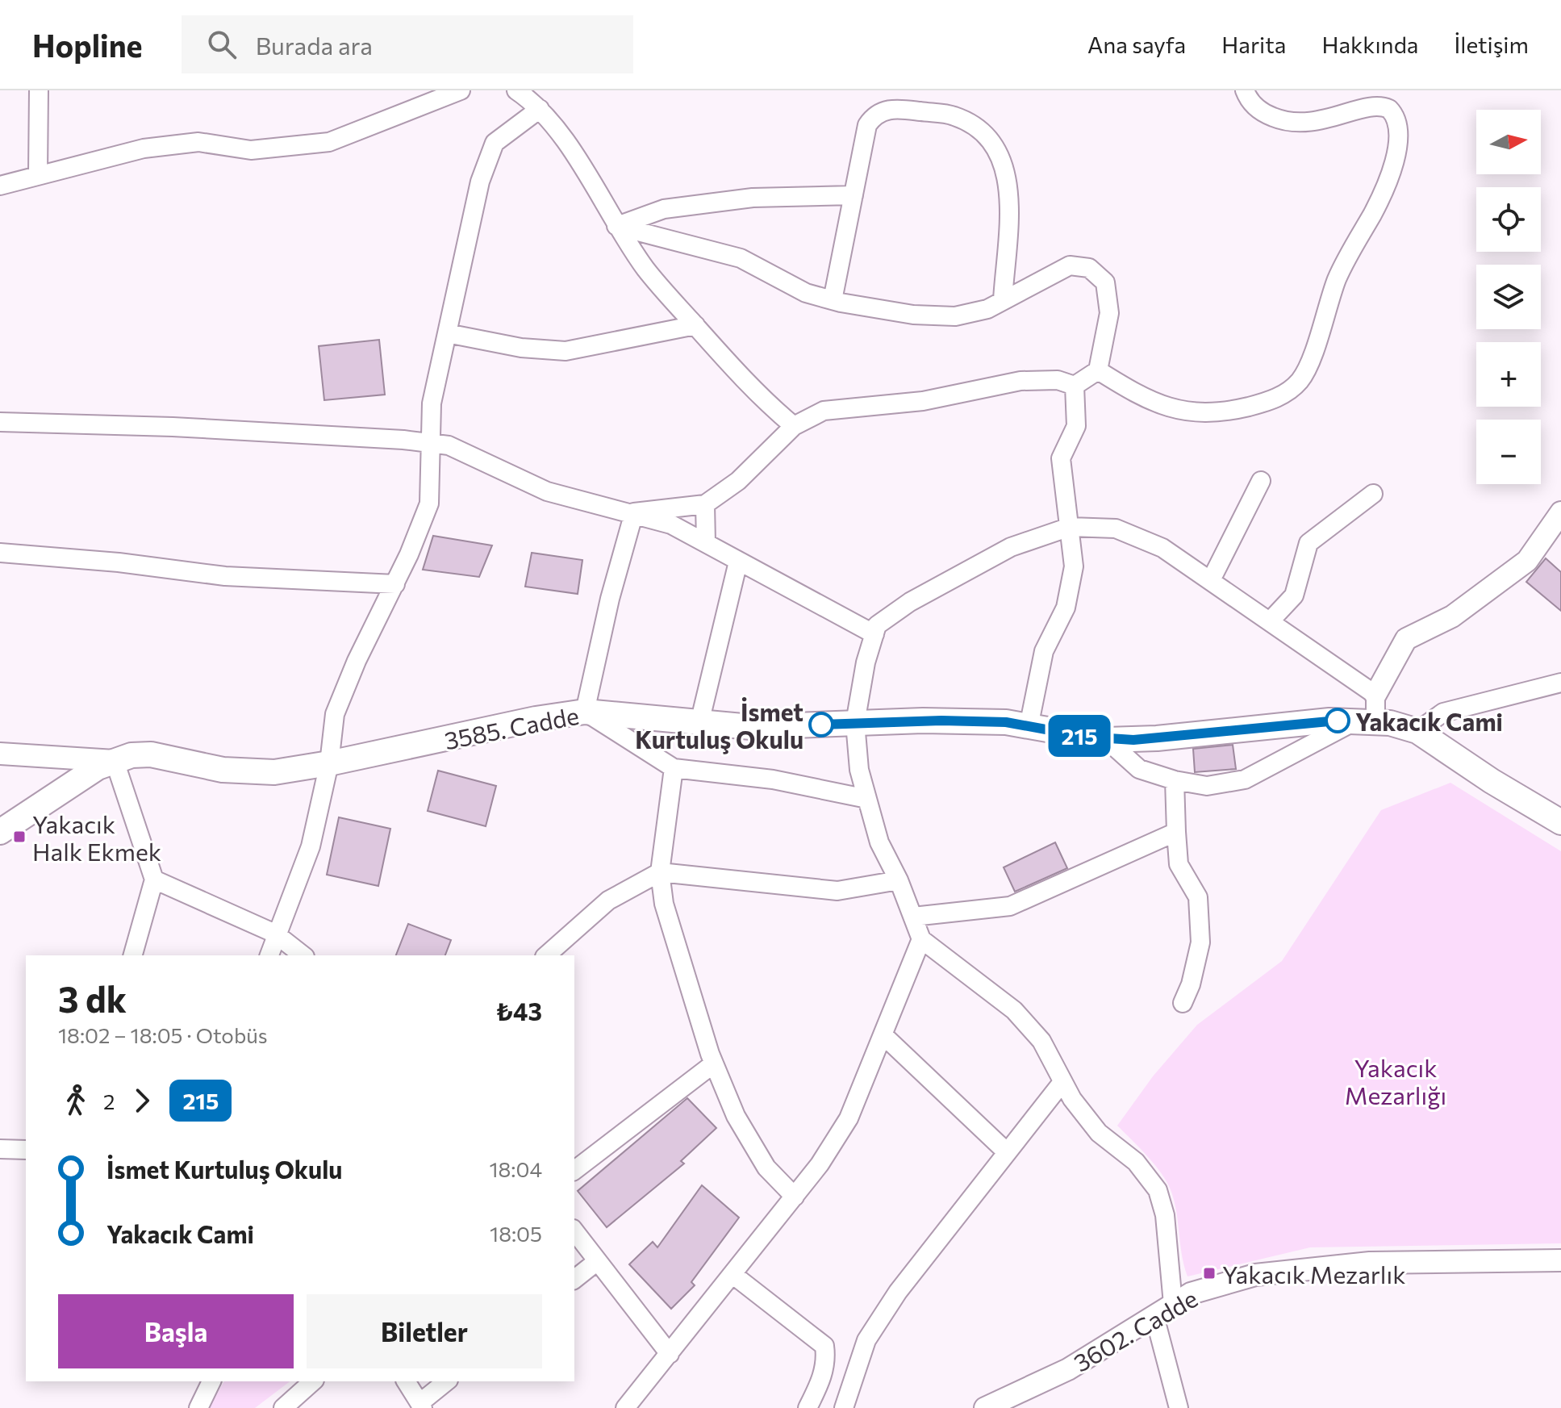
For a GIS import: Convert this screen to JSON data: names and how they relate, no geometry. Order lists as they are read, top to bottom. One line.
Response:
{"streets":{"main road":["3585. Cadde"],"street":["3602. Cadde"]},"parks":["Yakacık Mezarlığı"],"places":{"other":["Yakacık Cami","İsmet Kurtuluş Okulu"],"transit":["Yakacık Halk Ekmek","Yakacık Mezarlık"]},"lines":["bus line 215"],"north":"right","page":{"header":"Hopline","search":"Burada ara","nav":["Ana sayfa","Harita","Hakkında","İletişim"],"on_map":"215","map_buttons":["+","−"],"heading":["3 dk","18:02 – 18:05 · Otobüs","₺43"],"legs":["2","215"],"list":[{"name":"İsmet Kurtuluş Okulu","value":"18:04"},{"name":"Yakacık Cami","value":"18:05"}],"buttons":["Başla","Biletler"]}}
